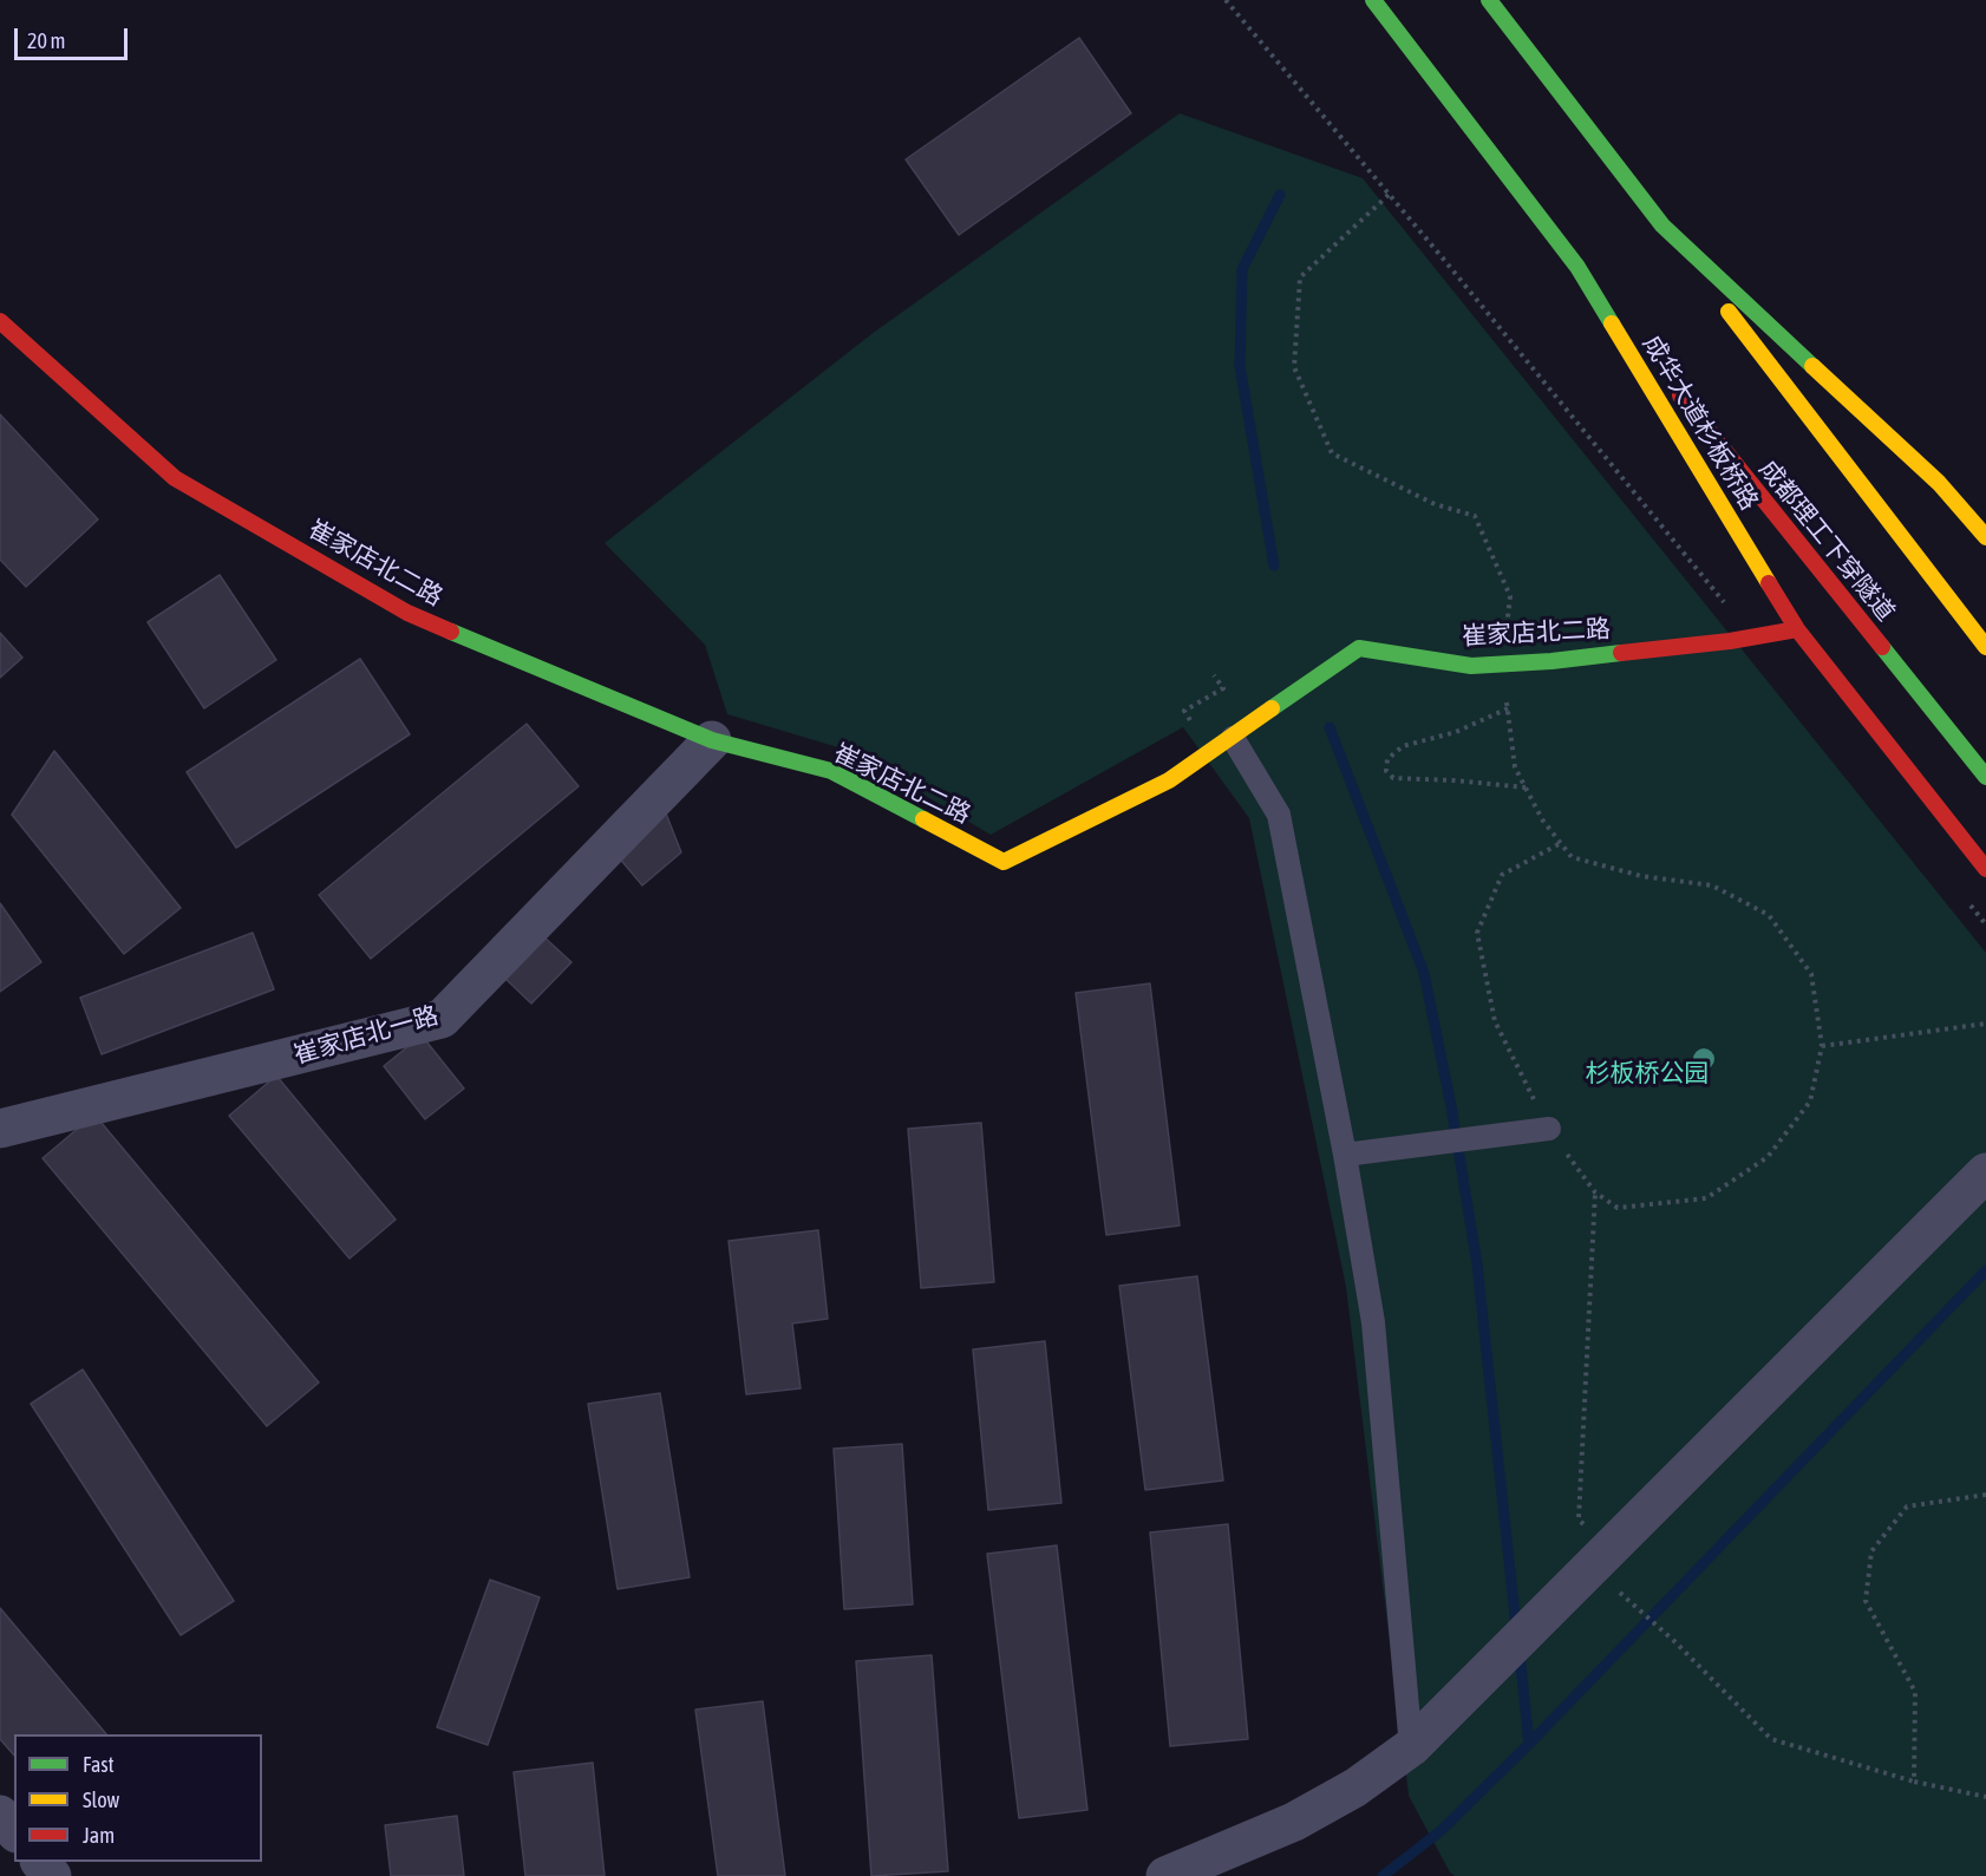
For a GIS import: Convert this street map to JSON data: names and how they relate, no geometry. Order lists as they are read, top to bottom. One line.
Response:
{"streets":{"main road":["成华大道杉板桥路","成都理工下穿隧道","崔家店北二路"],"street":["崔家店北一路"]},"crossings":[["成华大道杉板桥路","崔家店北二路"],["崔家店北二路","崔家店北一路"]],"parks":["杉板桥公园"],"legend":["Fast","Slow","Jam"],"scale_bar":"20 m"}
